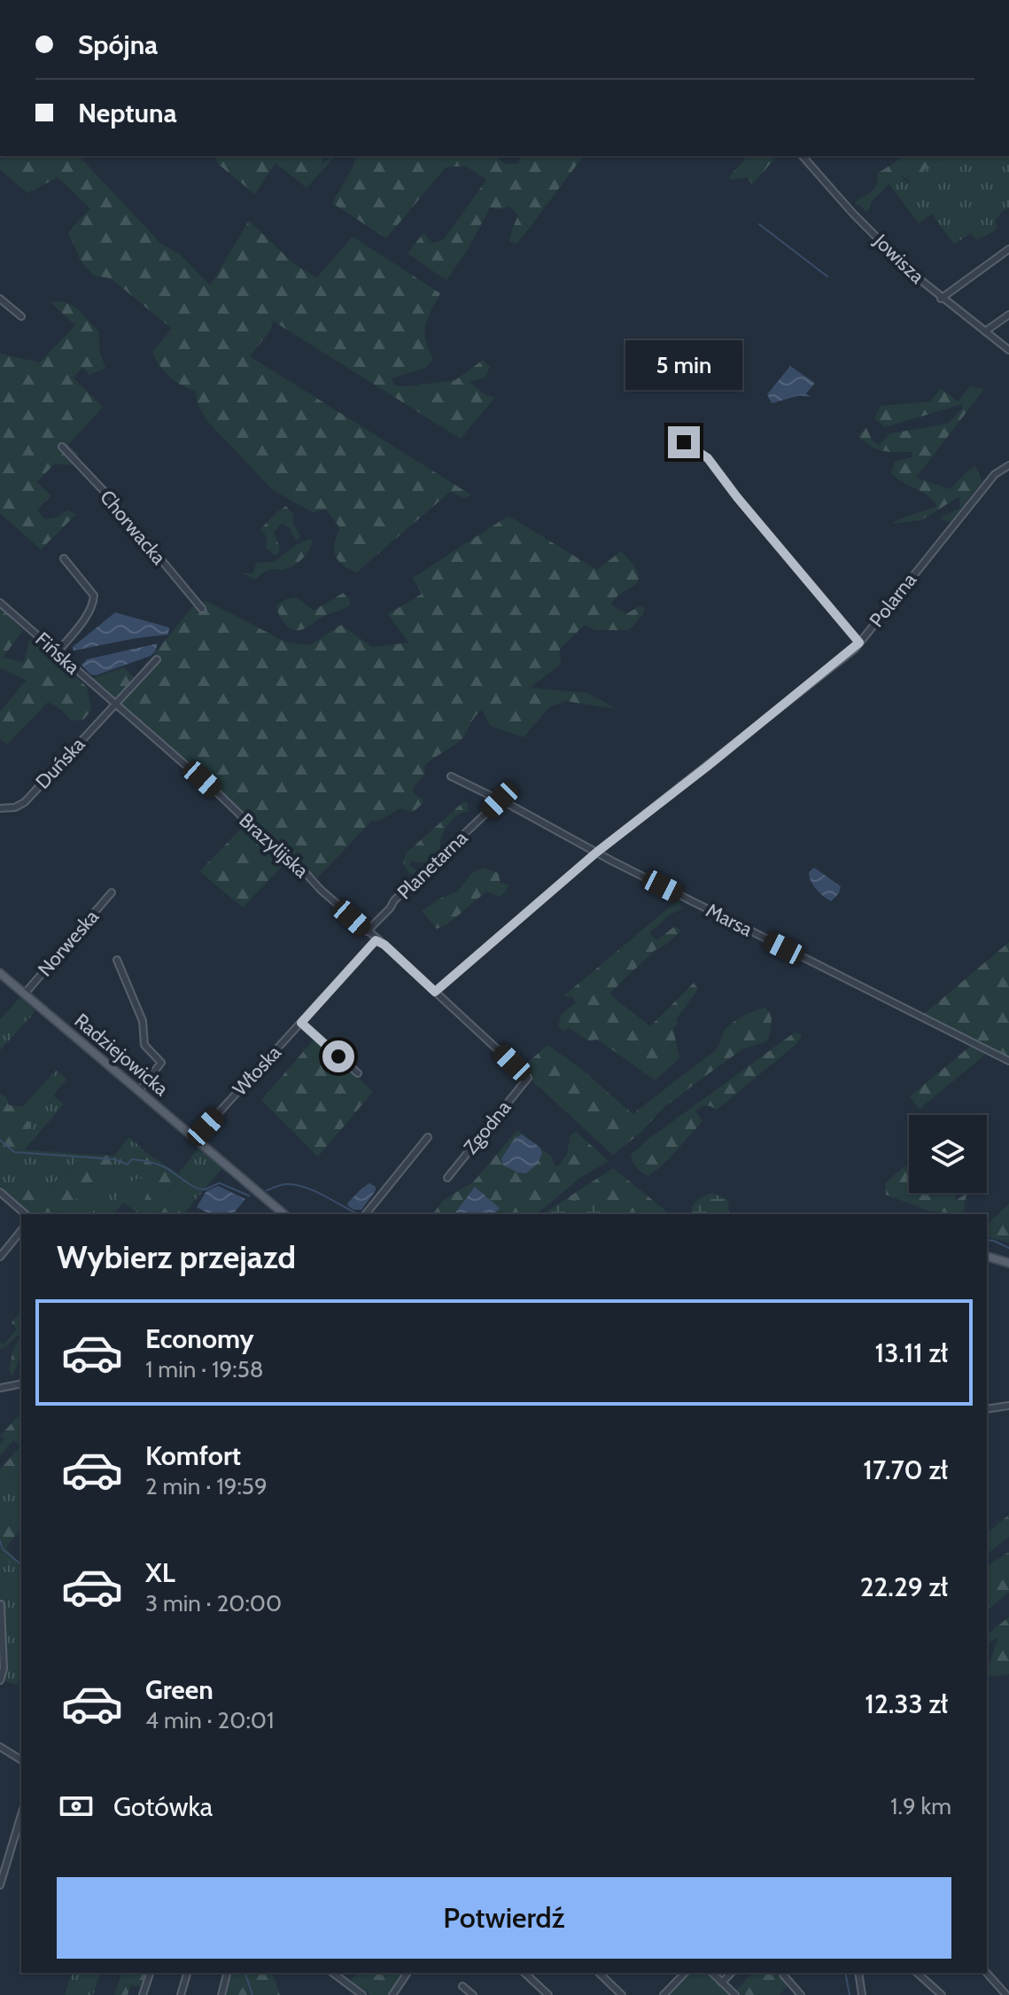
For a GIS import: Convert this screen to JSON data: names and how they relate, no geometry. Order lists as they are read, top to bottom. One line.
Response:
{"streets":{"main road":["Radziejowicka"],"street":["Jowisza","Chorwacka","Polarna","Fińska","Duńska","Brazylijska","Planetarna","Marsa","Norweska","Włoska","Zgodna"]},"crossings":[["Polarna","Brazylijska"],["Polarna","Marsa"],["Fińska","Duńska"],["Fińska","Brazylijska"],["Duńska","Brazylijska"],["Brazylijska","Planetarna"],["Brazylijska","Włoska"],["Brazylijska","Zgodna"],["Planetarna","Marsa"],["Norweska","Radziejowicka"],["Radziejowicka","Włoska"]],"page":{"banner":["Spójna","Neptuna"],"bubble":"5 min","heading":"Wybierz przejazd","list":[{"name":"Economy","note":"1 min · 19:58","value":"13.11 zł"},{"name":"Komfort","note":"2 min · 19:59","value":"17.70 zł"},{"name":"XL","note":"3 min · 20:00","value":"22.29 zł"},{"name":"Green","note":"4 min · 20:01","value":"12.33 zł"}],"pay":["Gotówka","1.9 km"],"buttons":"Potwierdź"}}
